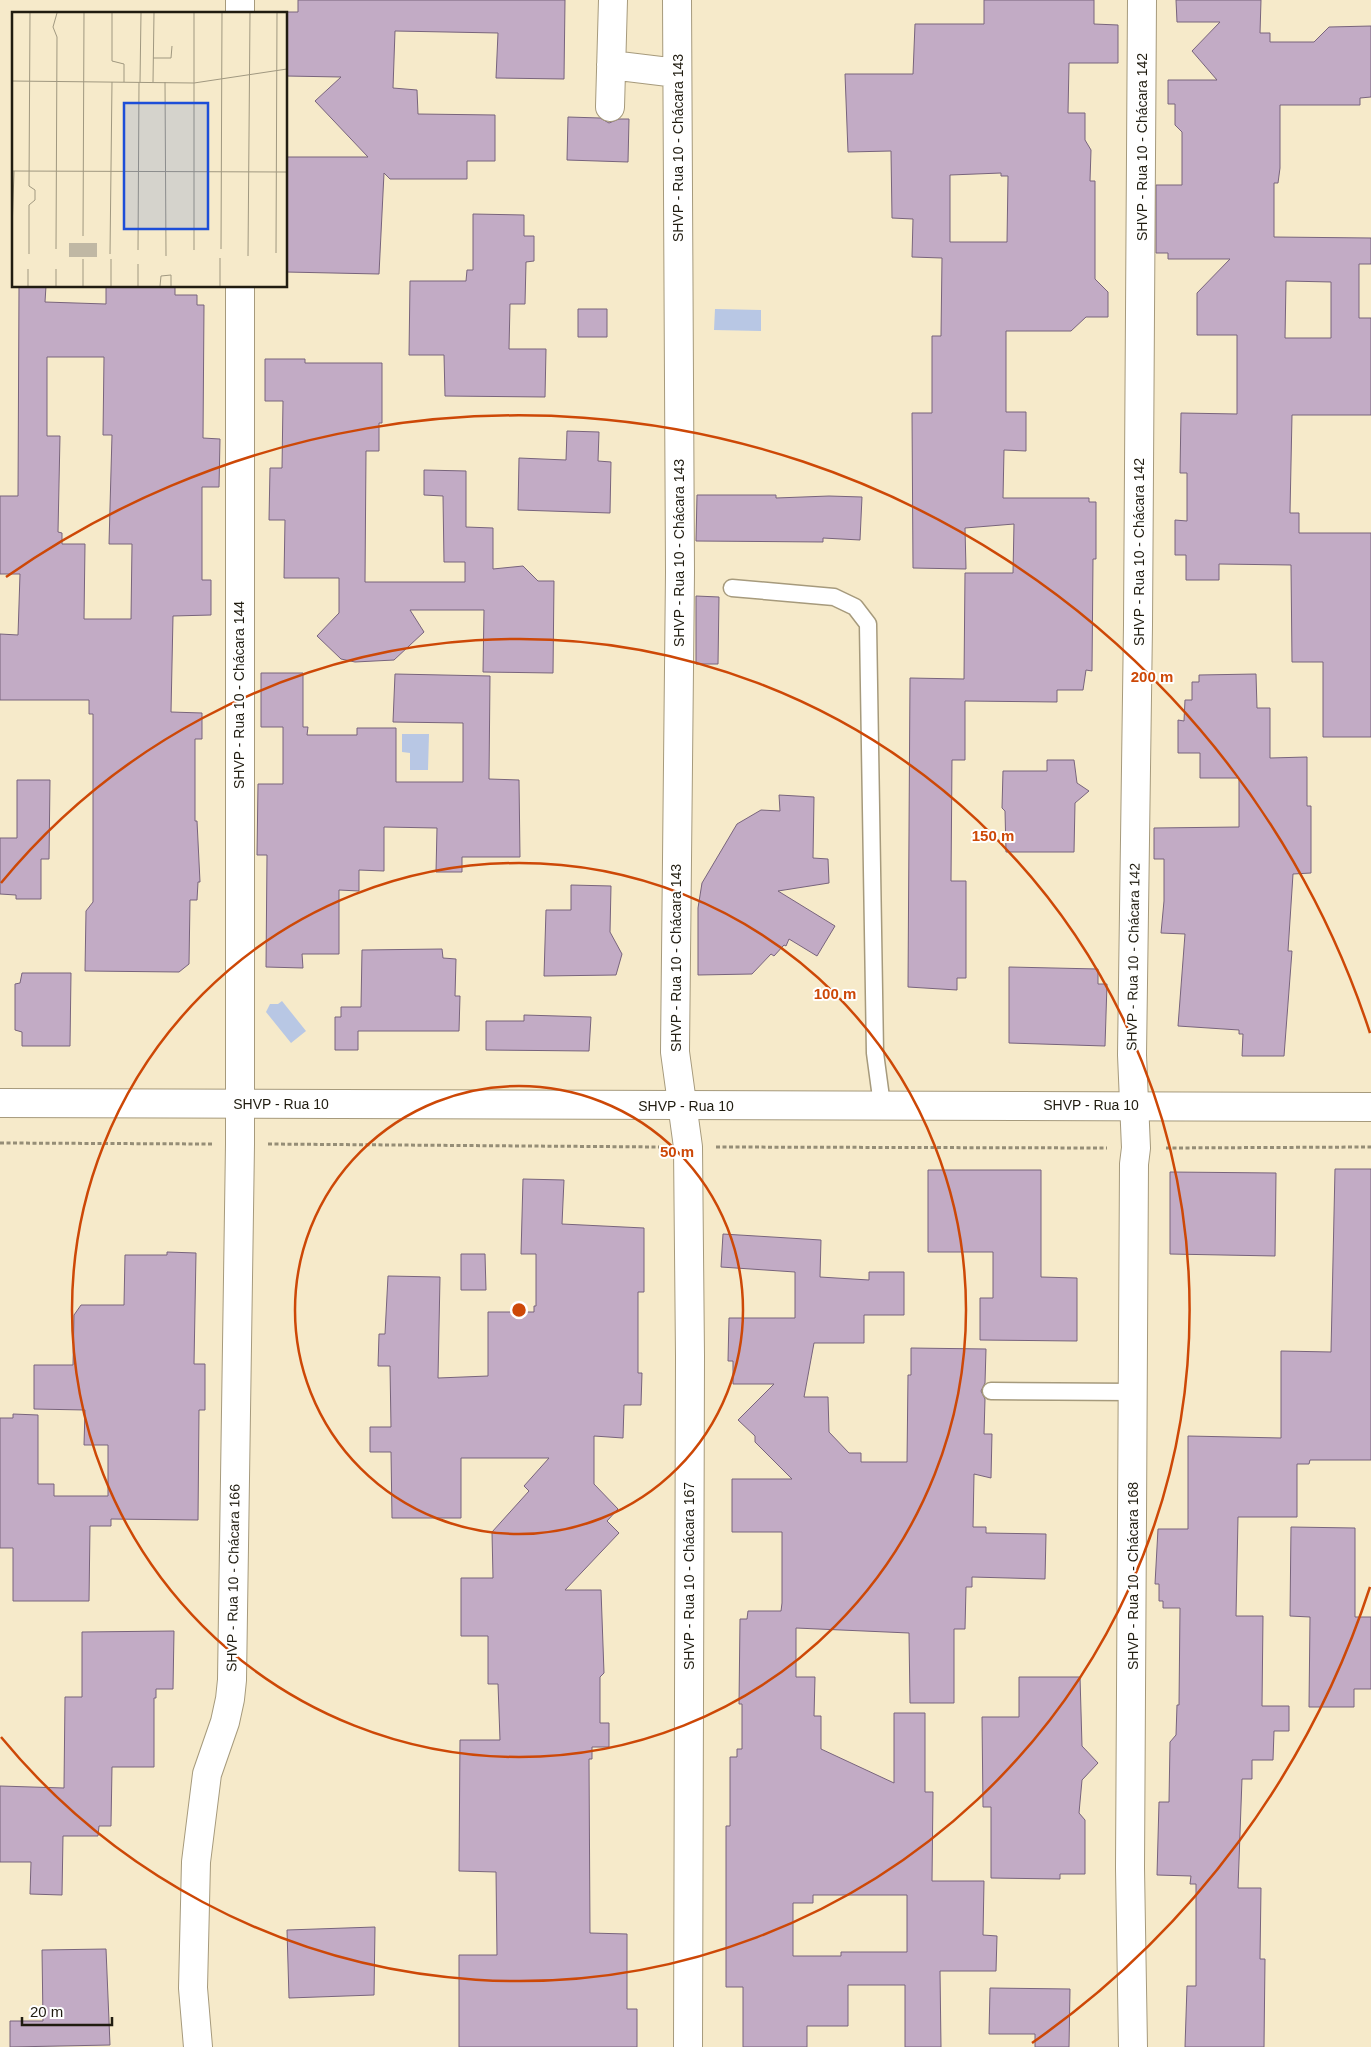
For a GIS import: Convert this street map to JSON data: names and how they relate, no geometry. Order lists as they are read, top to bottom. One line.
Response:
{"streets":{"street":["SHVP - Rua 10 - Chácara 142","SHVP - Rua 10 - Chácara 143","SHVP - Rua 10 - Chácara 144","SHVP - Rua 10","SHVP - Rua 10 - Chácara 167","SHVP - Rua 10 - Chácara 168","SHVP - Rua 10 - Chácara 166"]},"crossings":[["SHVP - Rua 10 - Chácara 142","SHVP - Rua 10"],["SHVP - Rua 10 - Chácara 142","SHVP - Rua 10 - Chácara 168"],["SHVP - Rua 10 - Chácara 143","SHVP - Rua 10"],["SHVP - Rua 10 - Chácara 143","SHVP - Rua 10 - Chácara 167"],["SHVP - Rua 10 - Chácara 144","SHVP - Rua 10"],["SHVP - Rua 10 - Chácara 144","SHVP - Rua 10 - Chácara 166"],["SHVP - Rua 10","SHVP - Rua 10 - Chácara 167"],["SHVP - Rua 10","SHVP - Rua 10 - Chácara 168"],["SHVP - Rua 10","SHVP - Rua 10 - Chácara 166"]],"scale_bar":"20 m","rings":["200 m","150 m","100 m","50 m"]}
